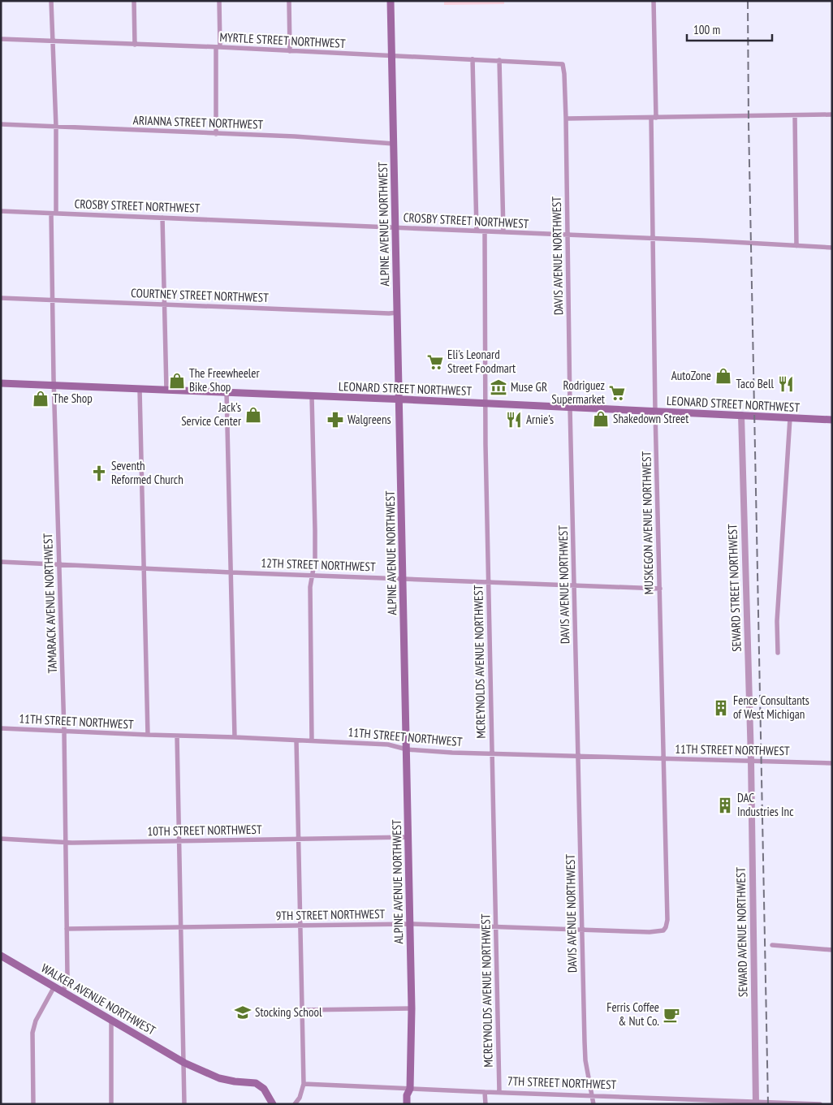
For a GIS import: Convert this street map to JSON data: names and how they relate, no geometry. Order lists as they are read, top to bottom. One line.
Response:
{"streets":{"main road":["ALPINE AVENUE NORTHWEST","LEONARD STREET NORTHWEST","WALKER AVENUE NORTHWEST"],"street":["MYRTLE STREET NORTHWEST","ARIANNA STREET NORTHWEST","CROSBY STREET NORTHWEST","DAVIS AVENUE NORTHWEST","COURTNEY STREET NORTHWEST","MUSKEGON AVENUE NORTHWEST","12TH STREET NORTHWEST","SEWARD STREET NORTHWEST","TAMARACK AVENUE NORTHWEST","MCREYNOLDS AVENUE NORTHWEST","11TH STREET NORTHWEST","10TH STREET NORTHWEST","9TH STREET NORTHWEST","SEWARD AVENUE NORTHWEST","7TH STREET NORTHWEST"]},"crossings":[["MYRTLE STREET NORTHWEST","ALPINE AVENUE NORTHWEST"],["MYRTLE STREET NORTHWEST","DAVIS AVENUE NORTHWEST"],["MYRTLE STREET NORTHWEST","TAMARACK AVENUE NORTHWEST"],["ARIANNA STREET NORTHWEST","ALPINE AVENUE NORTHWEST"],["ARIANNA STREET NORTHWEST","TAMARACK AVENUE NORTHWEST"],["CROSBY STREET NORTHWEST","ALPINE AVENUE NORTHWEST"],["CROSBY STREET NORTHWEST","DAVIS AVENUE NORTHWEST"],["CROSBY STREET NORTHWEST","MUSKEGON AVENUE NORTHWEST"],["CROSBY STREET NORTHWEST","TAMARACK AVENUE NORTHWEST"],["CROSBY STREET NORTHWEST","MCREYNOLDS AVENUE NORTHWEST"],["ALPINE AVENUE NORTHWEST","COURTNEY STREET NORTHWEST"],["ALPINE AVENUE NORTHWEST","LEONARD STREET NORTHWEST"],["ALPINE AVENUE NORTHWEST","12TH STREET NORTHWEST"],["ALPINE AVENUE NORTHWEST","11TH STREET NORTHWEST"],["ALPINE AVENUE NORTHWEST","10TH STREET NORTHWEST"],["ALPINE AVENUE NORTHWEST","9TH STREET NORTHWEST"],["ALPINE AVENUE NORTHWEST","7TH STREET NORTHWEST"],["DAVIS AVENUE NORTHWEST","LEONARD STREET NORTHWEST"],["DAVIS AVENUE NORTHWEST","12TH STREET NORTHWEST"],["DAVIS AVENUE NORTHWEST","11TH STREET NORTHWEST"],["DAVIS AVENUE NORTHWEST","9TH STREET NORTHWEST"],["DAVIS AVENUE NORTHWEST","7TH STREET NORTHWEST"],["COURTNEY STREET NORTHWEST","TAMARACK AVENUE NORTHWEST"],["LEONARD STREET NORTHWEST","MUSKEGON AVENUE NORTHWEST"],["LEONARD STREET NORTHWEST","SEWARD STREET NORTHWEST"],["LEONARD STREET NORTHWEST","TAMARACK AVENUE NORTHWEST"],["LEONARD STREET NORTHWEST","MCREYNOLDS AVENUE NORTHWEST"],["MUSKEGON AVENUE NORTHWEST","12TH STREET NORTHWEST"],["MUSKEGON AVENUE NORTHWEST","11TH STREET NORTHWEST"],["MUSKEGON AVENUE NORTHWEST","9TH STREET NORTHWEST"],["12TH STREET NORTHWEST","TAMARACK AVENUE NORTHWEST"],["12TH STREET NORTHWEST","MCREYNOLDS AVENUE NORTHWEST"],["SEWARD STREET NORTHWEST","11TH STREET NORTHWEST"],["SEWARD STREET NORTHWEST","SEWARD AVENUE NORTHWEST"],["TAMARACK AVENUE NORTHWEST","11TH STREET NORTHWEST"],["TAMARACK AVENUE NORTHWEST","10TH STREET NORTHWEST"],["TAMARACK AVENUE NORTHWEST","9TH STREET NORTHWEST"],["TAMARACK AVENUE NORTHWEST","WALKER AVENUE NORTHWEST"],["MCREYNOLDS AVENUE NORTHWEST","11TH STREET NORTHWEST"],["MCREYNOLDS AVENUE NORTHWEST","9TH STREET NORTHWEST"],["MCREYNOLDS AVENUE NORTHWEST","7TH STREET NORTHWEST"],["11TH STREET NORTHWEST","SEWARD AVENUE NORTHWEST"],["SEWARD AVENUE NORTHWEST","7TH STREET NORTHWEST"]],"places":{"supermarket":["Eli's Leonard Street Foodmart","Rodriguez Supermarket"],"shop":["AutoZone","The Freewheeler Bike Shop","The Shop","Jack's Service Center","Shakedown Street"],"restaurant":["Taco Bell","Arnie's"],"museum":["Muse GR"],"pharmacy":["Walgreens"],"church":["Seventh Reformed Church"],"building":["Fence Consultants of West Michigan","DAC Industries Inc"],"school or university":["Stocking School"],"cafe":["Ferris Coffee & Nut Co."]},"scale_bar":"100 m"}
